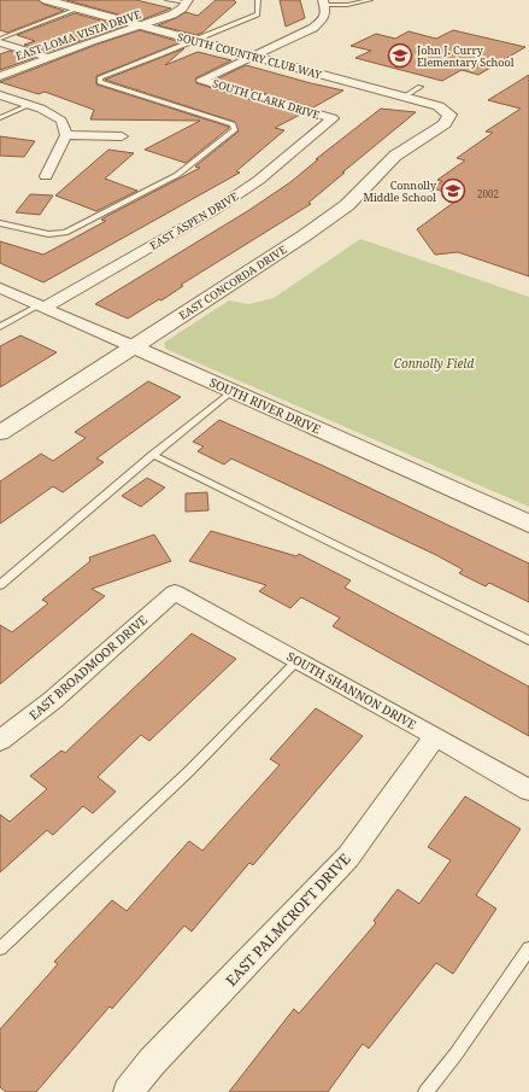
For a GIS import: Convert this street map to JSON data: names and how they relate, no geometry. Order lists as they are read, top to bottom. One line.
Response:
{"streets":{"street":["EAST LOMA VISTA DRIVE","SOUTH COUNTRY CLUB WAY","SOUTH CLARK DRIVE","EAST ASPEN DRIVE","EAST CONCORDA DRIVE","SOUTH RIVER DRIVE","EAST BROADMOOR DRIVE","SOUTH SHANNON DRIVE","EAST PALMCROFT DRIVE"]},"crossings":[["EAST LOMA VISTA DRIVE","SOUTH COUNTRY CLUB WAY"],["SOUTH COUNTRY CLUB WAY","SOUTH CLARK DRIVE"],["SOUTH COUNTRY CLUB WAY","EAST CONCORDA DRIVE"],["SOUTH CLARK DRIVE","EAST ASPEN DRIVE"],["EAST ASPEN DRIVE","SOUTH RIVER DRIVE"],["EAST CONCORDA DRIVE","SOUTH RIVER DRIVE"],["EAST BROADMOOR DRIVE","SOUTH SHANNON DRIVE"],["SOUTH SHANNON DRIVE","EAST PALMCROFT DRIVE"]],"parks":["Connolly Field"],"places":{"school or university":["John J. Curry Elementary School","Connolly Middle School"]},"house_numbers":["2002"]}
